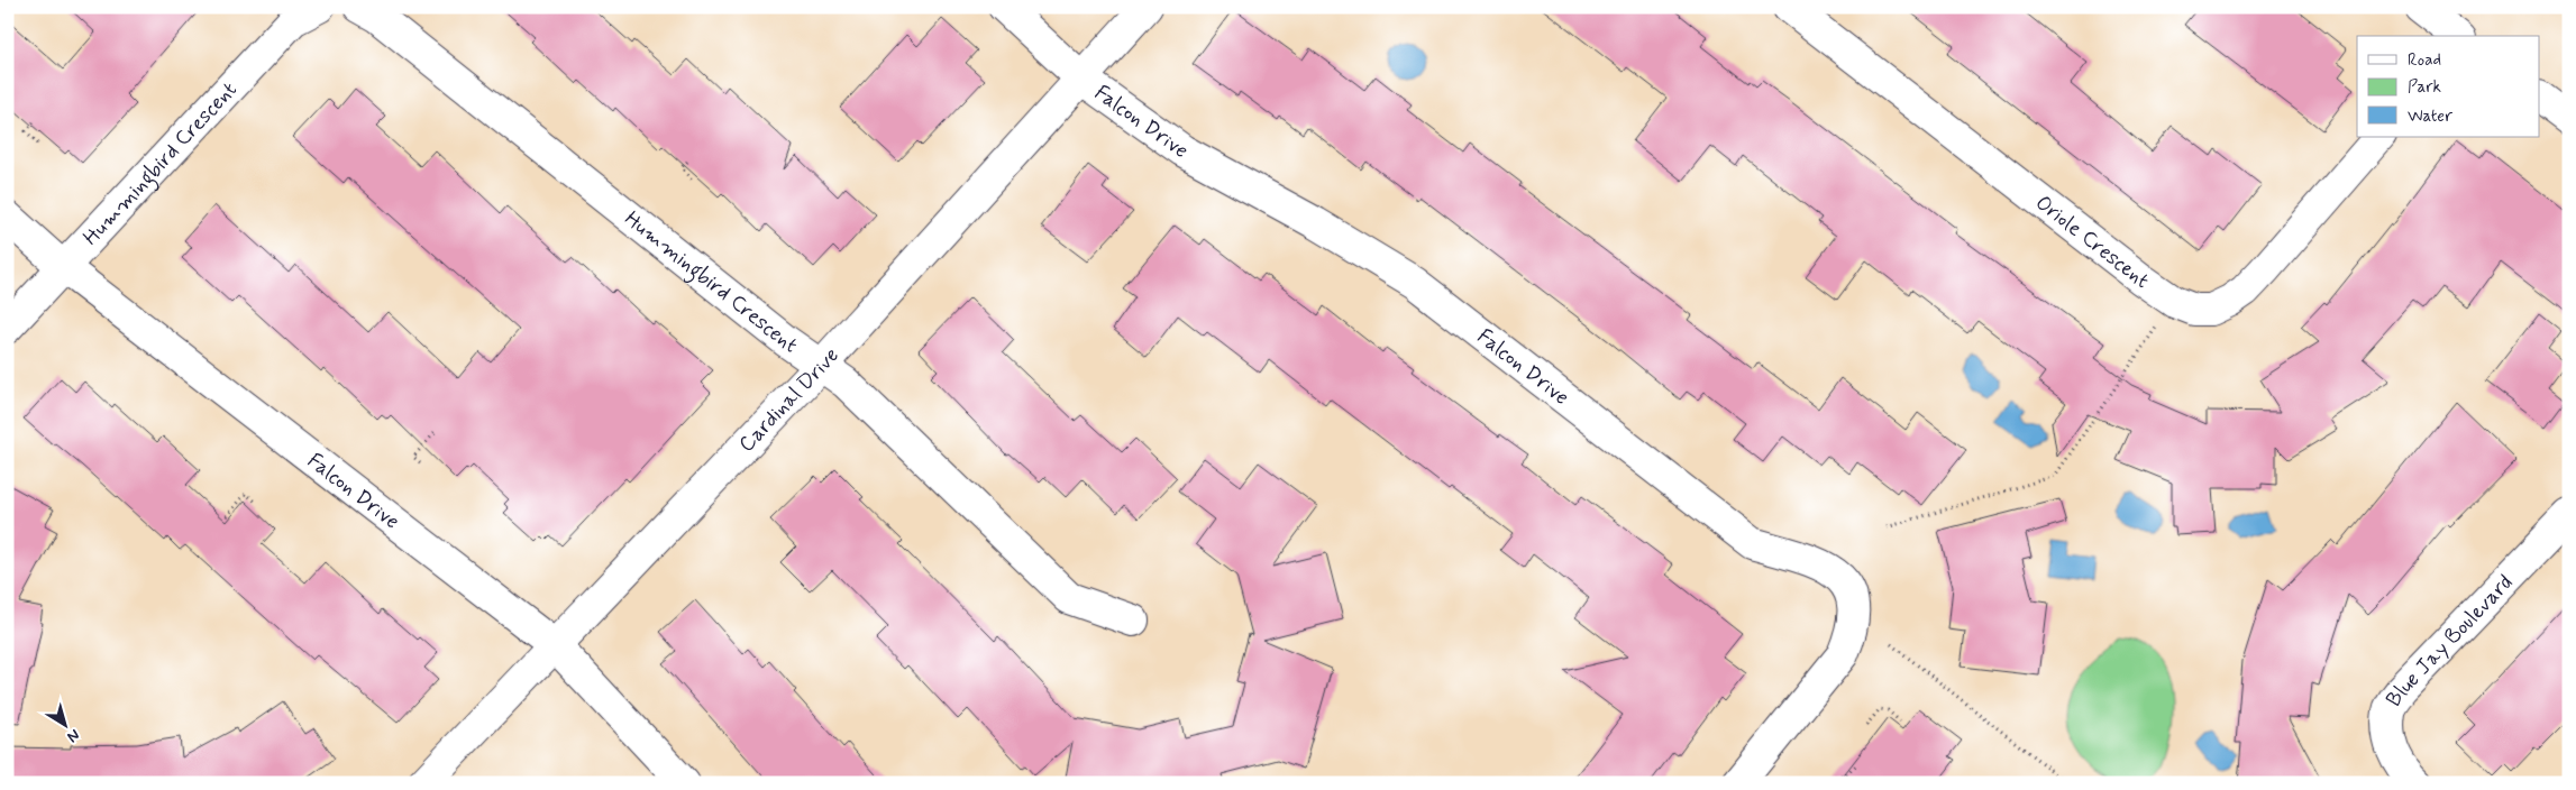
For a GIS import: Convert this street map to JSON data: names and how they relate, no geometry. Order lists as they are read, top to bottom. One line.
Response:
{"streets":{"street":["Falcon Drive","Hummingbird Crescent","Oriole Crescent","Cardinal Drive","Blue Jay Boulevard"]},"crossings":[["Falcon Drive","Hummingbird Crescent"],["Falcon Drive","Cardinal Drive"],["Hummingbird Crescent","Cardinal Drive"]],"legend":["Road","Park","Water"],"north":"bottom right"}
